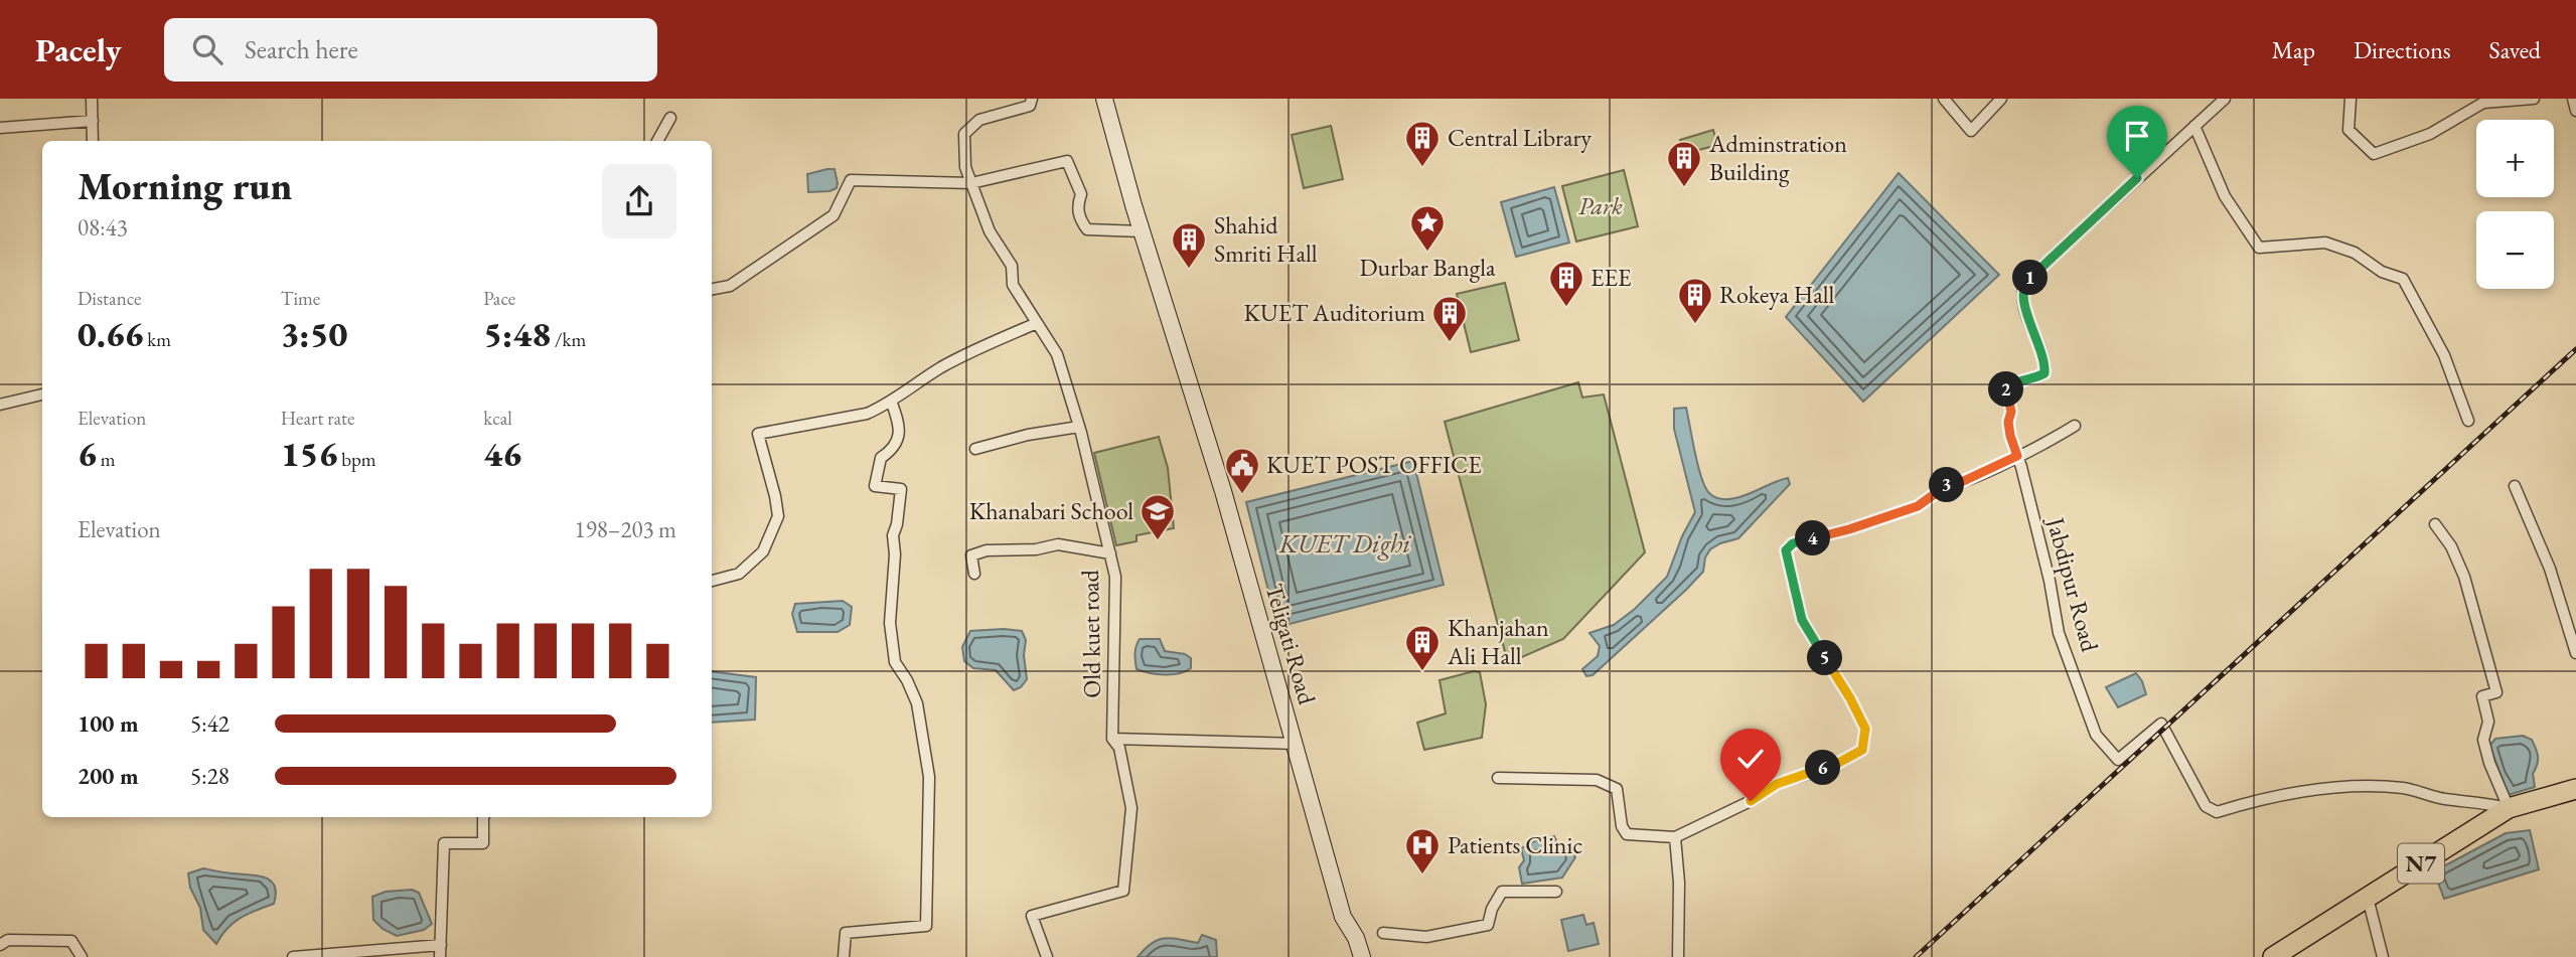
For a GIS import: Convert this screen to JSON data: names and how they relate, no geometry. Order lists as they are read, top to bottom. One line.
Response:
{"streets":{"highway":["N7"],"main road":["Teligati Road"],"street":["Jabdipur Road","Old kuet road"]},"crossings":[["Jabdipur Road","N7"]],"water":["KUET Dighi"],"parks":["Park"],"places":{"building":["Central Library","Adminstration Building","Shahid Smriti Hall","EEE","Rokeya Hall","KUET Auditorium","Khanjahan Ali Hall"],"place":["Durbar Bangla"],"public building":["KUET POST OFFICE"],"school or university":["Khanabari School"],"hospital":["Patients Clinic"]},"page":{"header":"Pacely","search":"Search here","nav":["Map","Directions","Saved"],"map_buttons":["+","−"],"heading":["Morning run","08:43"],"pins":["1","2","3","4","5","6"],"stats":[["Distance","0.66 km"],["Time","3:50"],["Pace","5:48 /km"],["Elevation","6 m"],["Heart rate","156 bpm"],["kcal","46"]],"chart":["Elevation","198–203 m"],"list":[{"name":"100 m","note":"5:42"},{"name":"200 m","note":"5:28"}]}}
